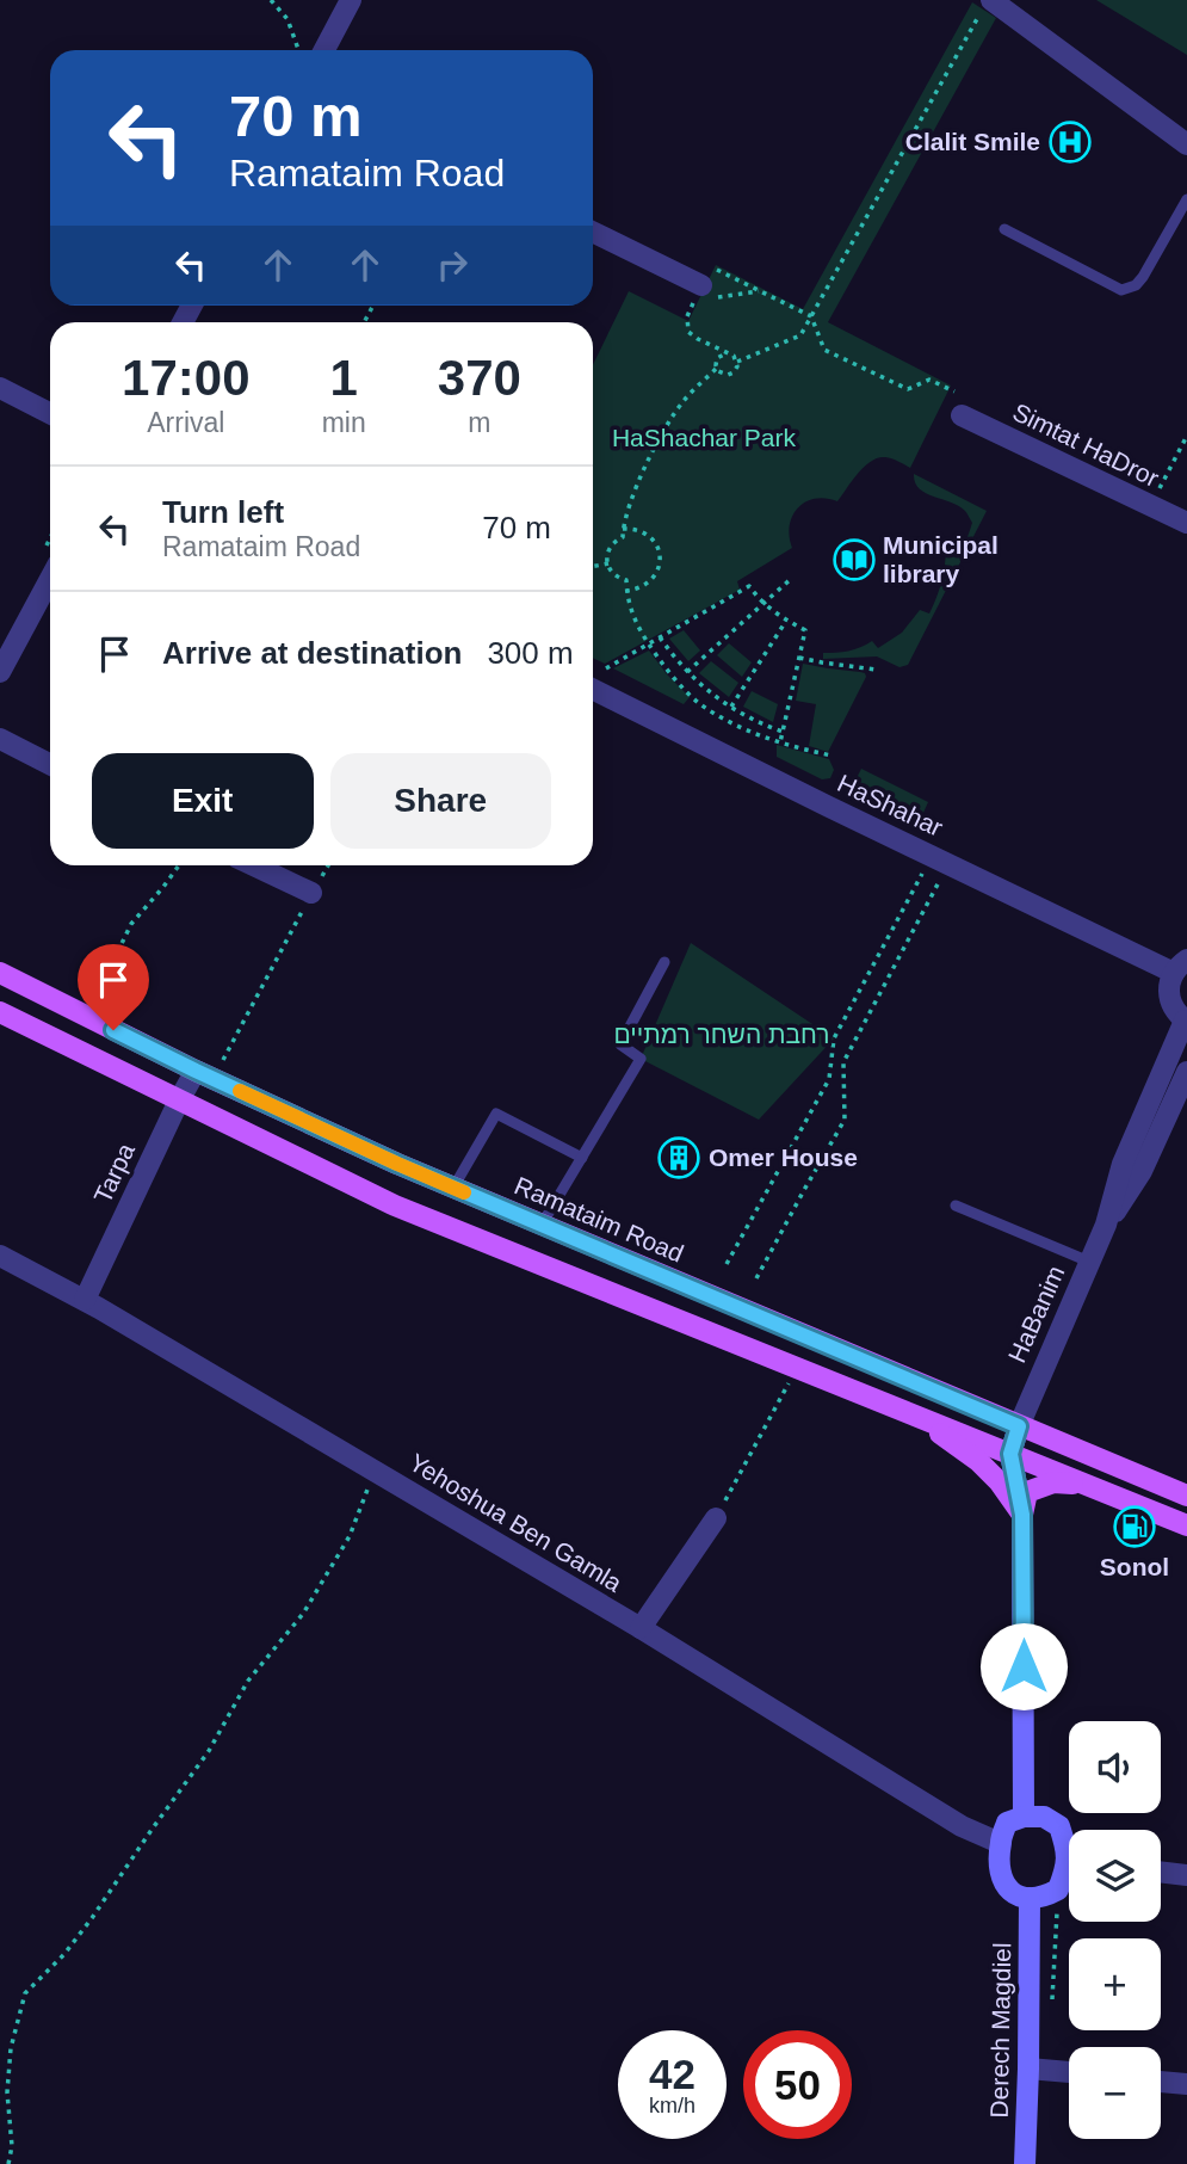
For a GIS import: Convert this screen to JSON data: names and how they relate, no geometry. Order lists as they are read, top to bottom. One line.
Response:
{"streets":{"main road":["Ramataim Road","Derech Magdiel"],"street":["Simtat HaDror","HaShahar","Tarpa","HaBanim","Yehoshua Ben Gamla"]},"crossings":[["Tarpa","Ramataim Road"],["Tarpa","Yehoshua Ben Gamla"],["Ramataim Road","HaBanim"]],"parks":["HaShachar Park","רחבת השחר רמתיים"],"places":{"hospital":["Clalit Smile"],"library":["Municipal library"],"building":["Omer House"],"fuel station":["Sonol"]},"page":{"turn":["70 m","Ramataim Road"],"eta":["17:00","Arrival","1","min","370","m"],"list":[{"name":"Turn left","note":"Ramataim Road","value":"70 m"},{"name":"Arrive at destination","value":"300 m"}],"buttons":["Exit","Share"],"map_buttons":["+","−"],"speed":"42 km/h","limit":"50"}}
